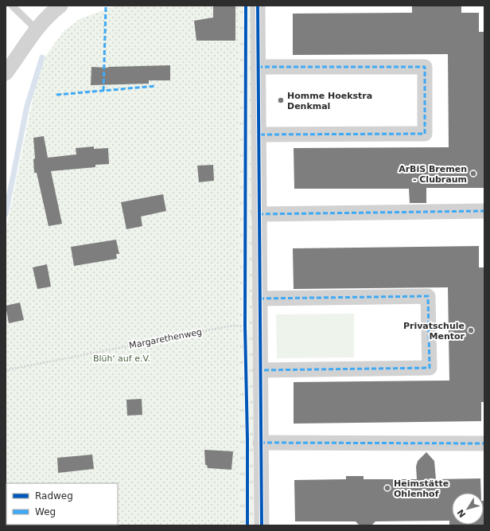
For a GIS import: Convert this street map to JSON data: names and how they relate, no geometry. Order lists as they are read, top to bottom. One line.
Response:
{"streets":{"path":["Margarethenweg"]},"parks":["Blüh' auf e.V."],"places":["Homme Hoekstra Denkmal","ArBiS Bremen - Clubraum","Privatschule Mentor","Heimstätte Ohlenhof"],"legend":["Radweg","Weg"],"north":"bottom left"}
